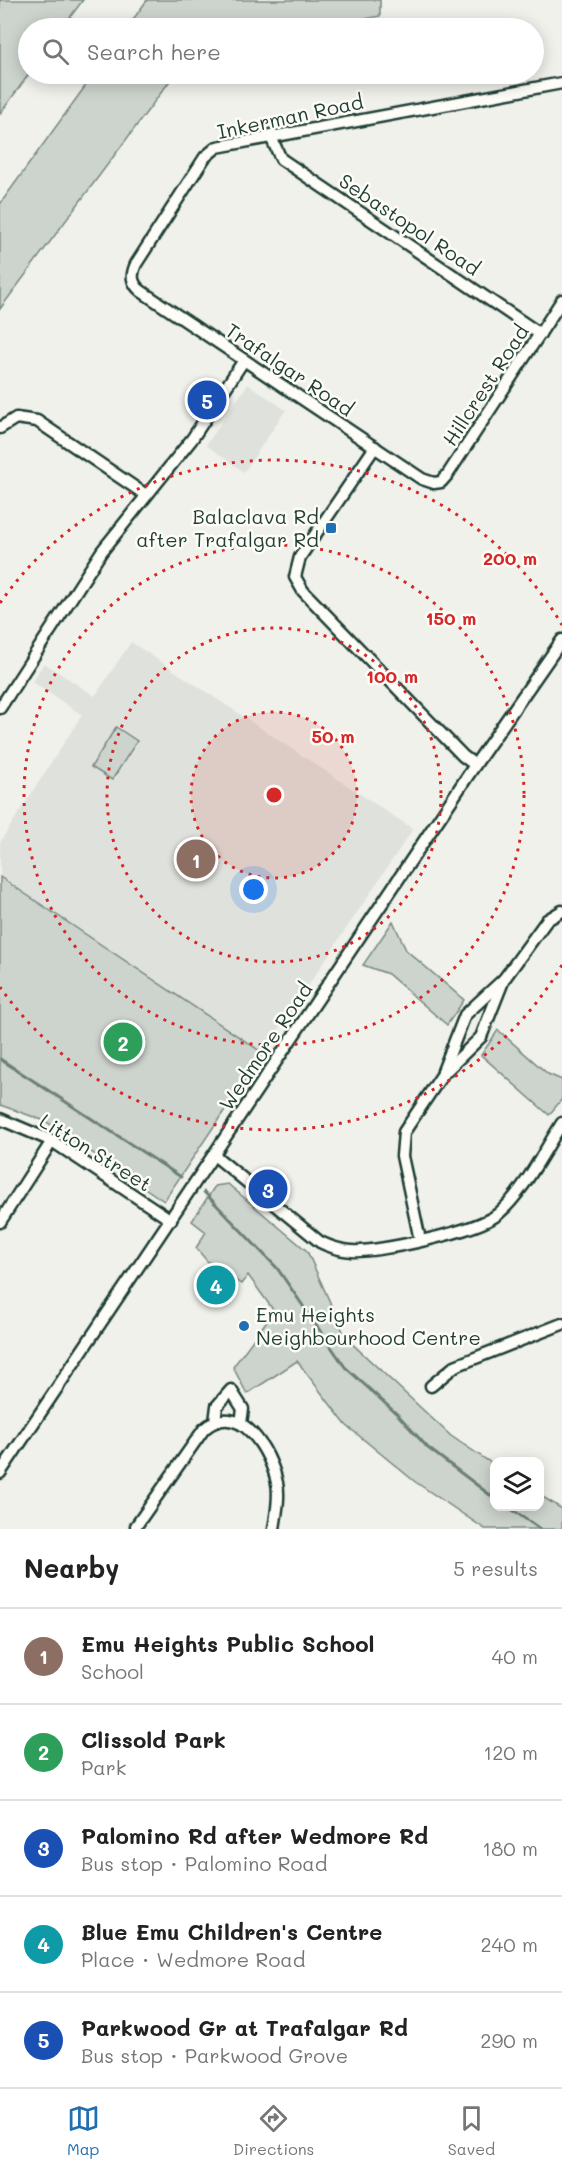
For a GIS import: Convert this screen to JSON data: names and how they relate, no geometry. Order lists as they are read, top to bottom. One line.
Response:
{"streets":{"street":["Inkerman Road","Sebastopol Road","Trafalgar Road","Hillcrest Road","Wedmore Road","Litton Street"]},"crossings":[["Inkerman Road","Sebastopol Road"],["Inkerman Road","Trafalgar Road"],["Sebastopol Road","Hillcrest Road"],["Trafalgar Road","Hillcrest Road"],["Wedmore Road","Litton Street"]],"places":{"transit":["Balaclava Rd after Trafalgar Rd"],"other":["Emu Heights Neighbourhood Centre"]},"page":{"search":"Search here","pins":["5","1","2","3","4"],"heading":["Nearby","5 results"],"list":[{"mark":"1","name":"Emu Heights Public School","note":"School","value":"40 m"},{"mark":"2","name":"Clissold Park","note":"Park","value":"120 m"},{"mark":"3","name":"Palomino Rd after Wedmore Rd","note":"Bus stop · Palomino Road","value":"180 m"},{"mark":"4","name":"Blue Emu Children's Centre","note":"Place · Wedmore Road","value":"240 m"},{"mark":"5","name":"Parkwood Gr at Trafalgar Rd","note":"Bus stop · Parkwood Grove","value":"290 m"}],"nav":["Map","Directions","Saved"]},"rings":["200 m","150 m","100 m","50 m"]}
